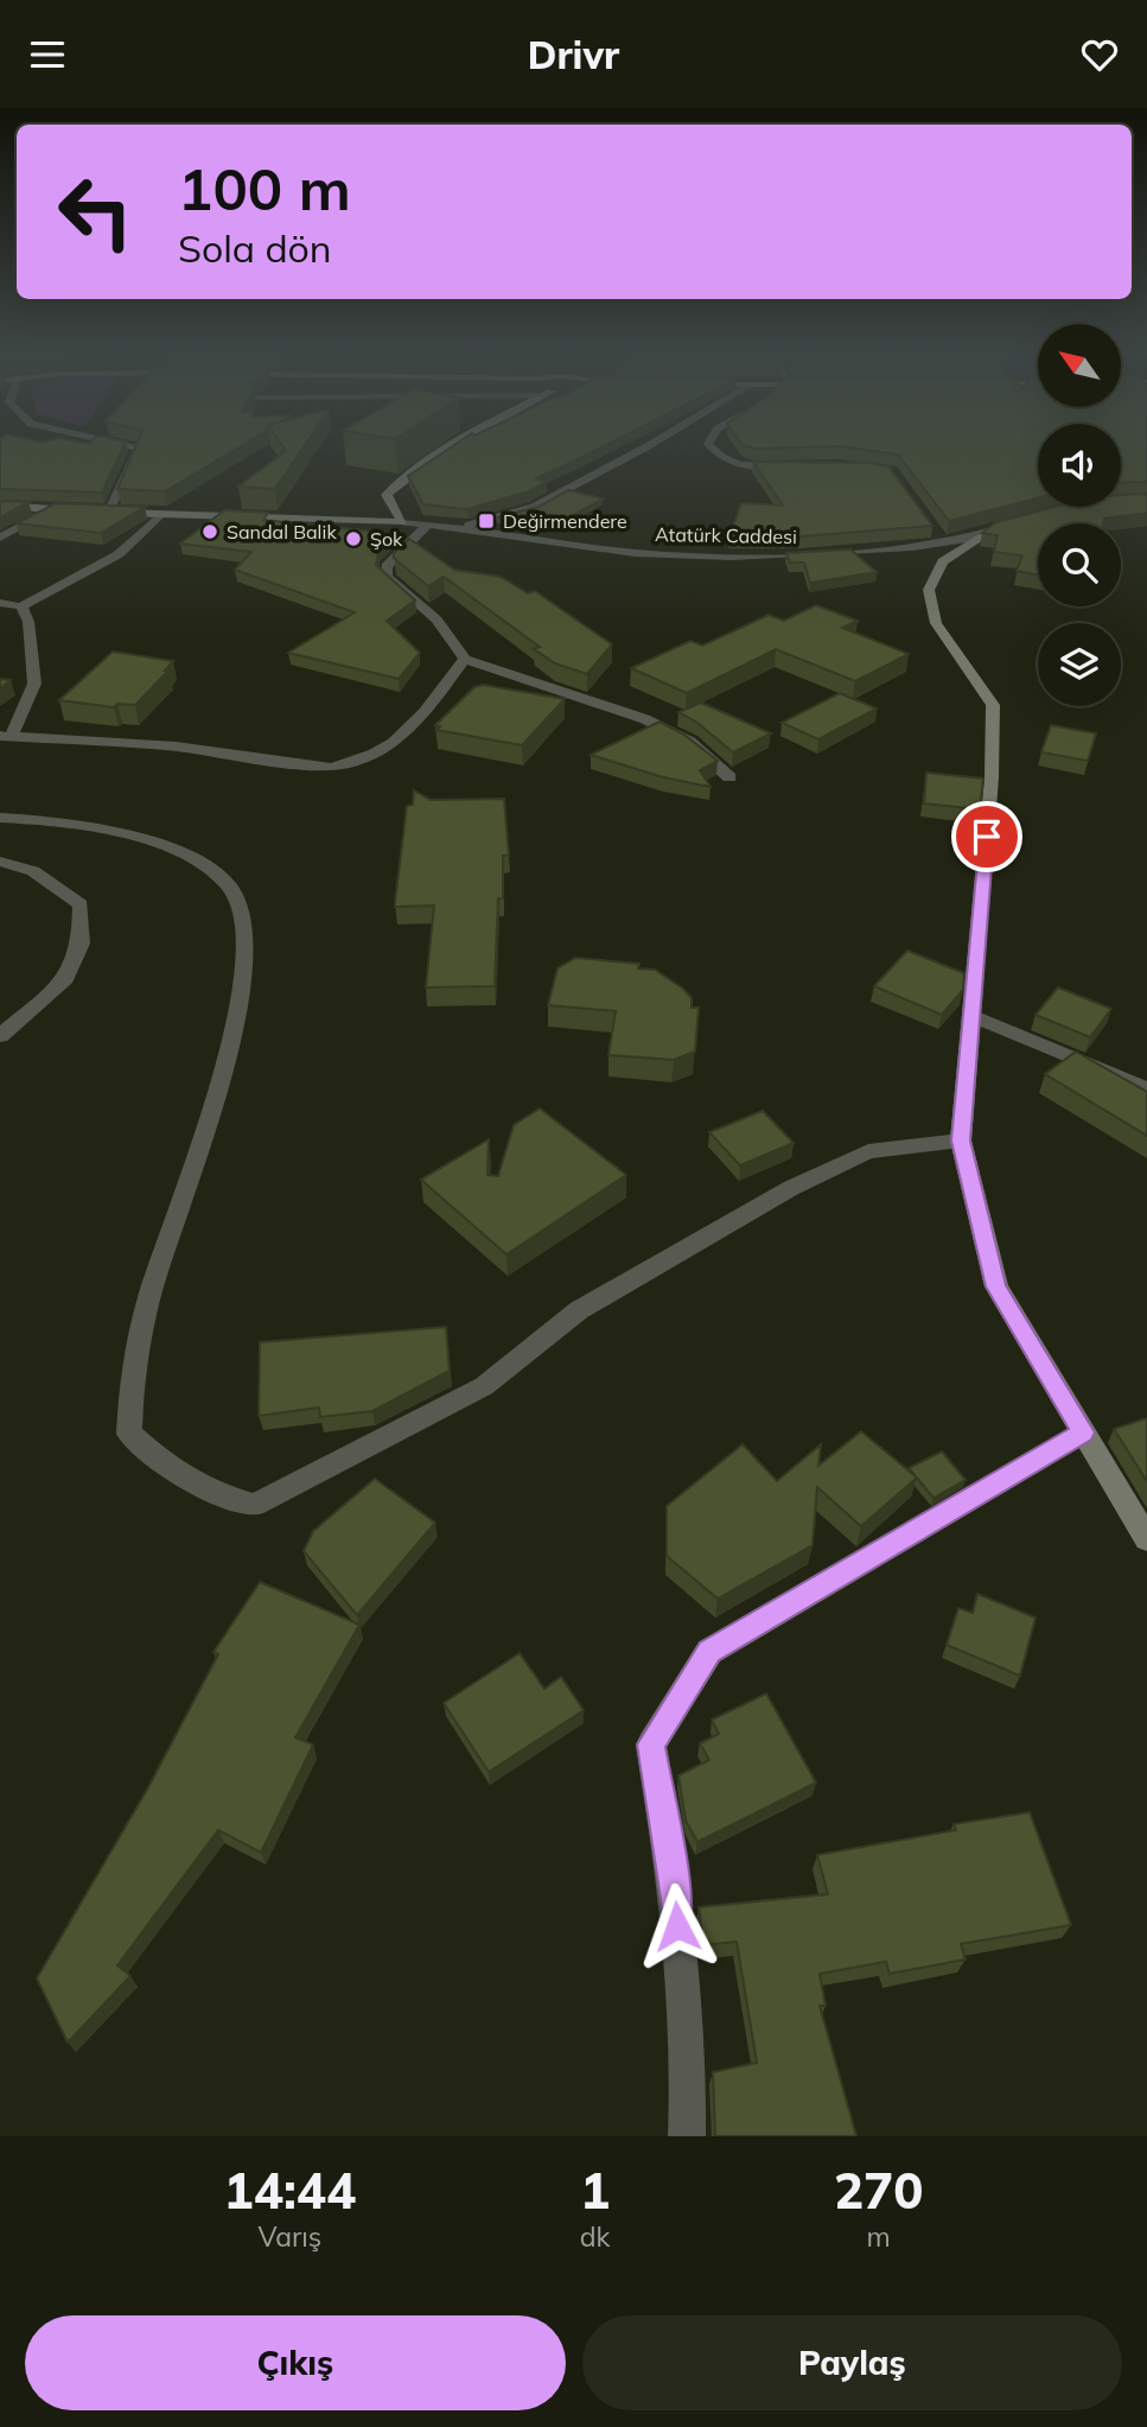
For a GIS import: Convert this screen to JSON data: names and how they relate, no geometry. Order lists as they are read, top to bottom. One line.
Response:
{"streets":{"main road":["Atatürk Caddesi"]},"places":{"transit":["Değirmendere"],"other":["Sandal Balik","Şok"]},"north":"top left","page":{"header":"Drivr","turn":["100 m","Sola dön"],"eta":["14:44","Varış","1","dk","270","m"],"buttons":["Çıkış","Paylaş"]}}
